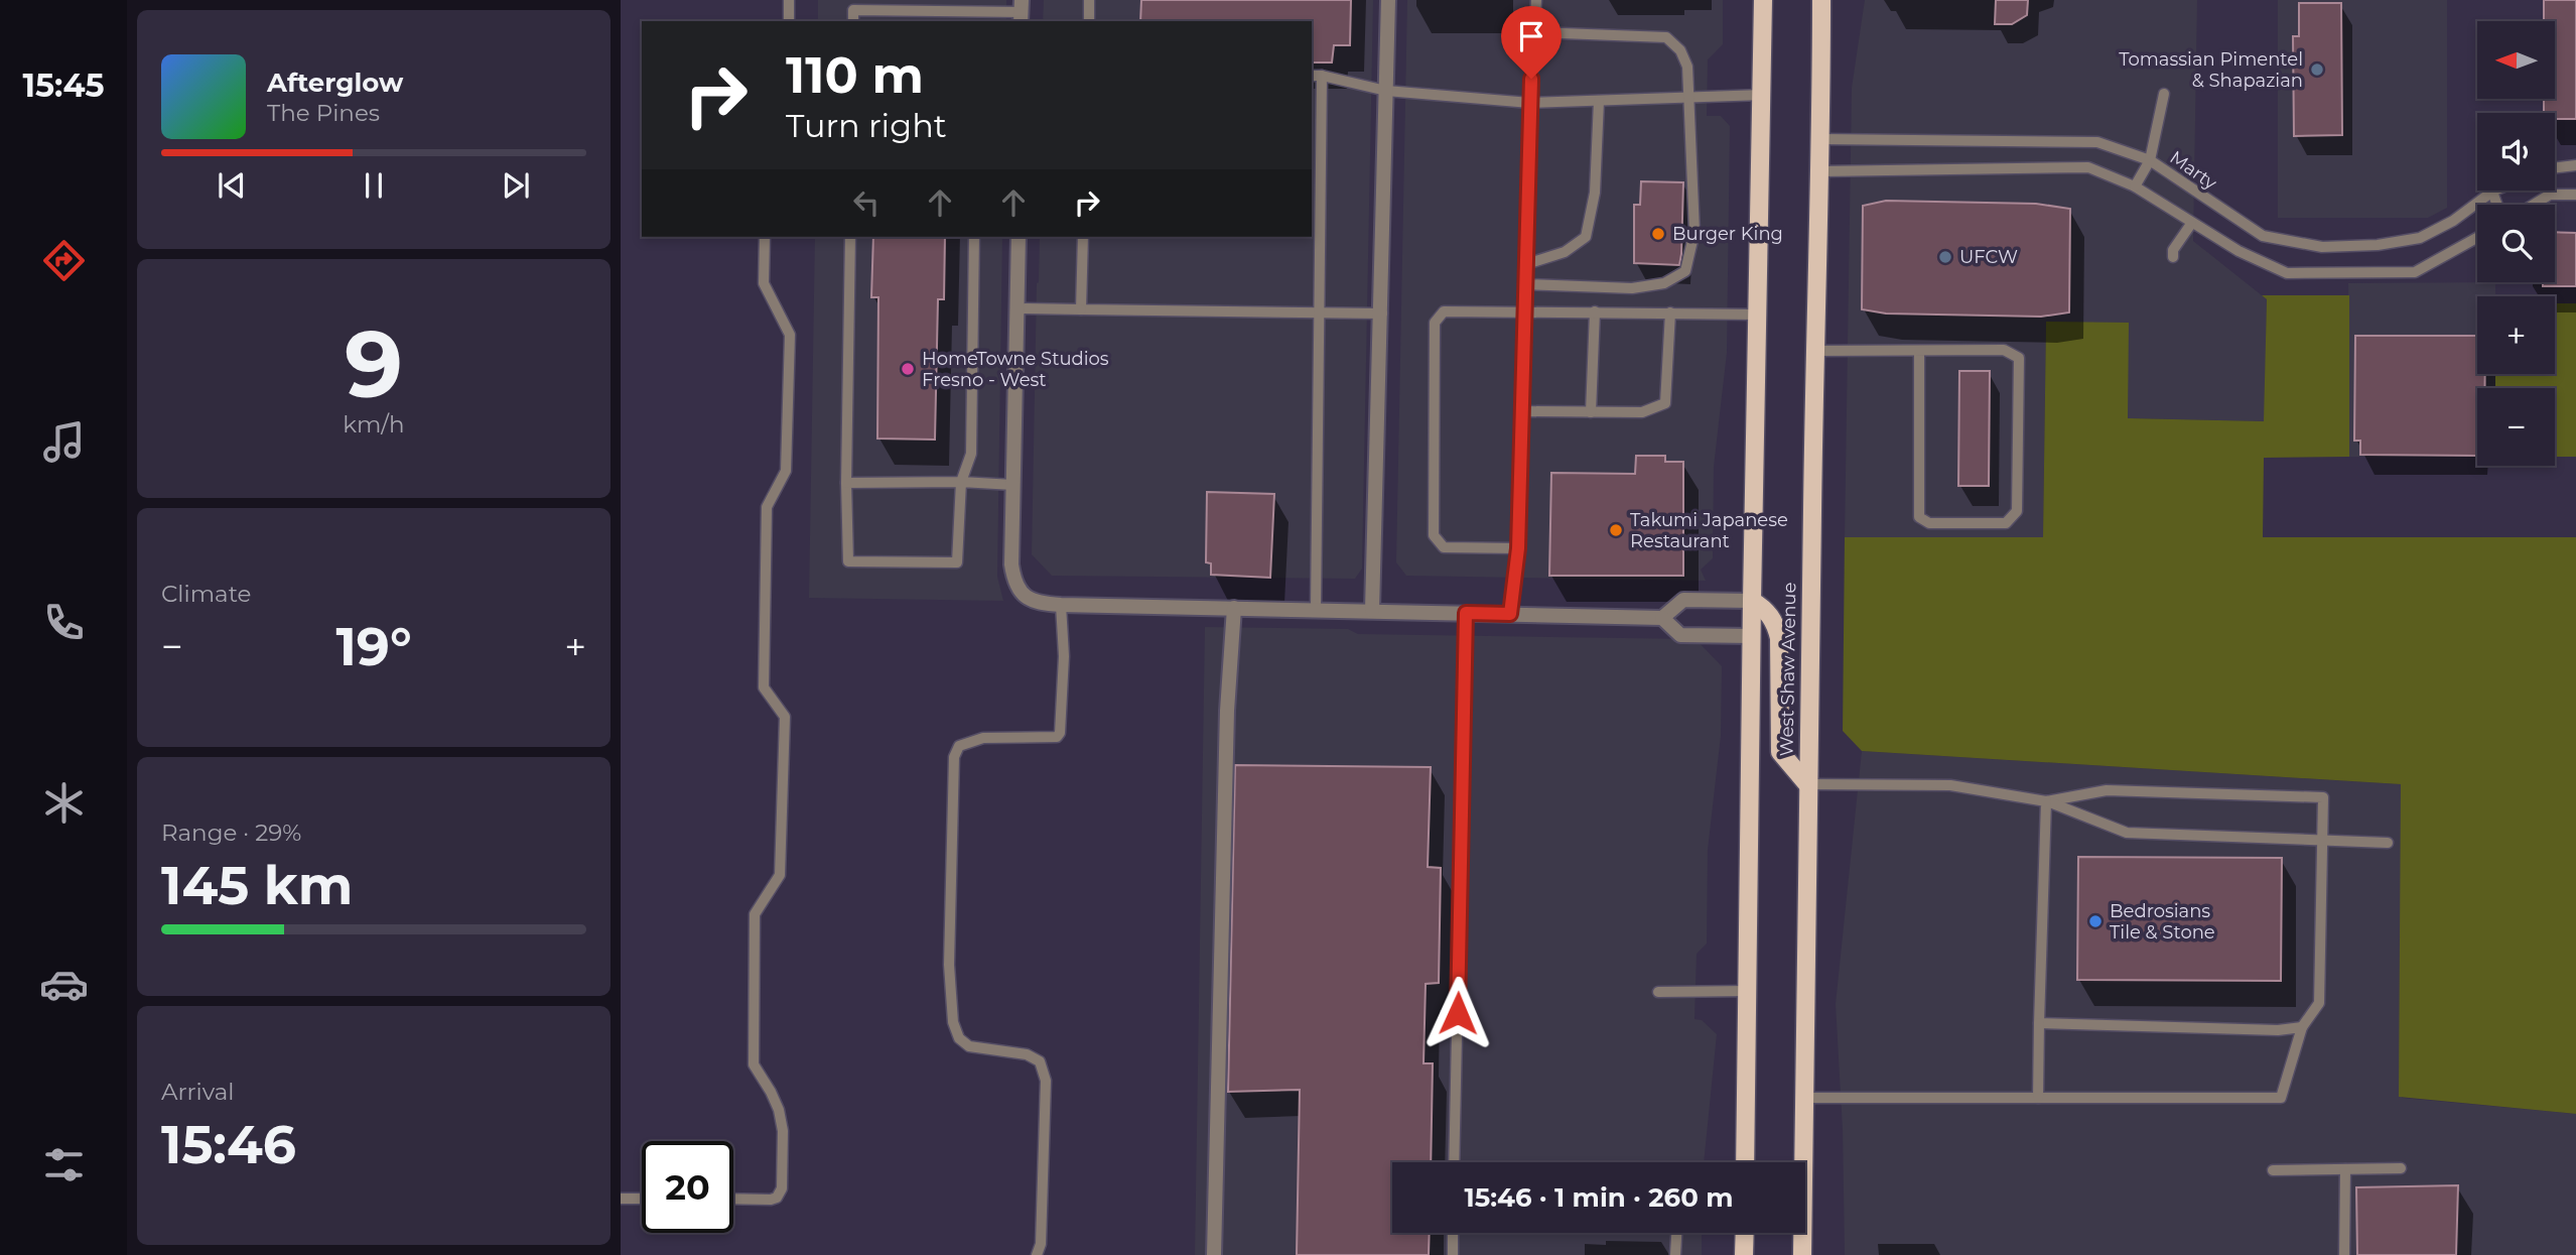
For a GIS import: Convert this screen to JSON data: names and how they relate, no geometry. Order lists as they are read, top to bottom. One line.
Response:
{"streets":{"main road":["West Shaw Avenue"],"lane":["Marty"]},"crossings":[["Marty","West Shaw Avenue"]],"places":["Tomassian Pimentel & Shapazian","Burger King","UFCW","HomeTowne Studios Fresno - West","Takumi Japanese Restaurant","Bedrosians Tile & Stone"],"north":"left","page":{"tabs":"15:45","map_buttons":["+","−"],"turn":["110 m","Turn right"],"song":["Afterglow","The Pines"],"tile":[["9","km/h"],"Climate",["Range · 29%","145 km"],["Arrival","15:46"]],"heat":["−","19°","+"],"limit":"20","trip":"15:46 · 1 min · 260 m"}}
